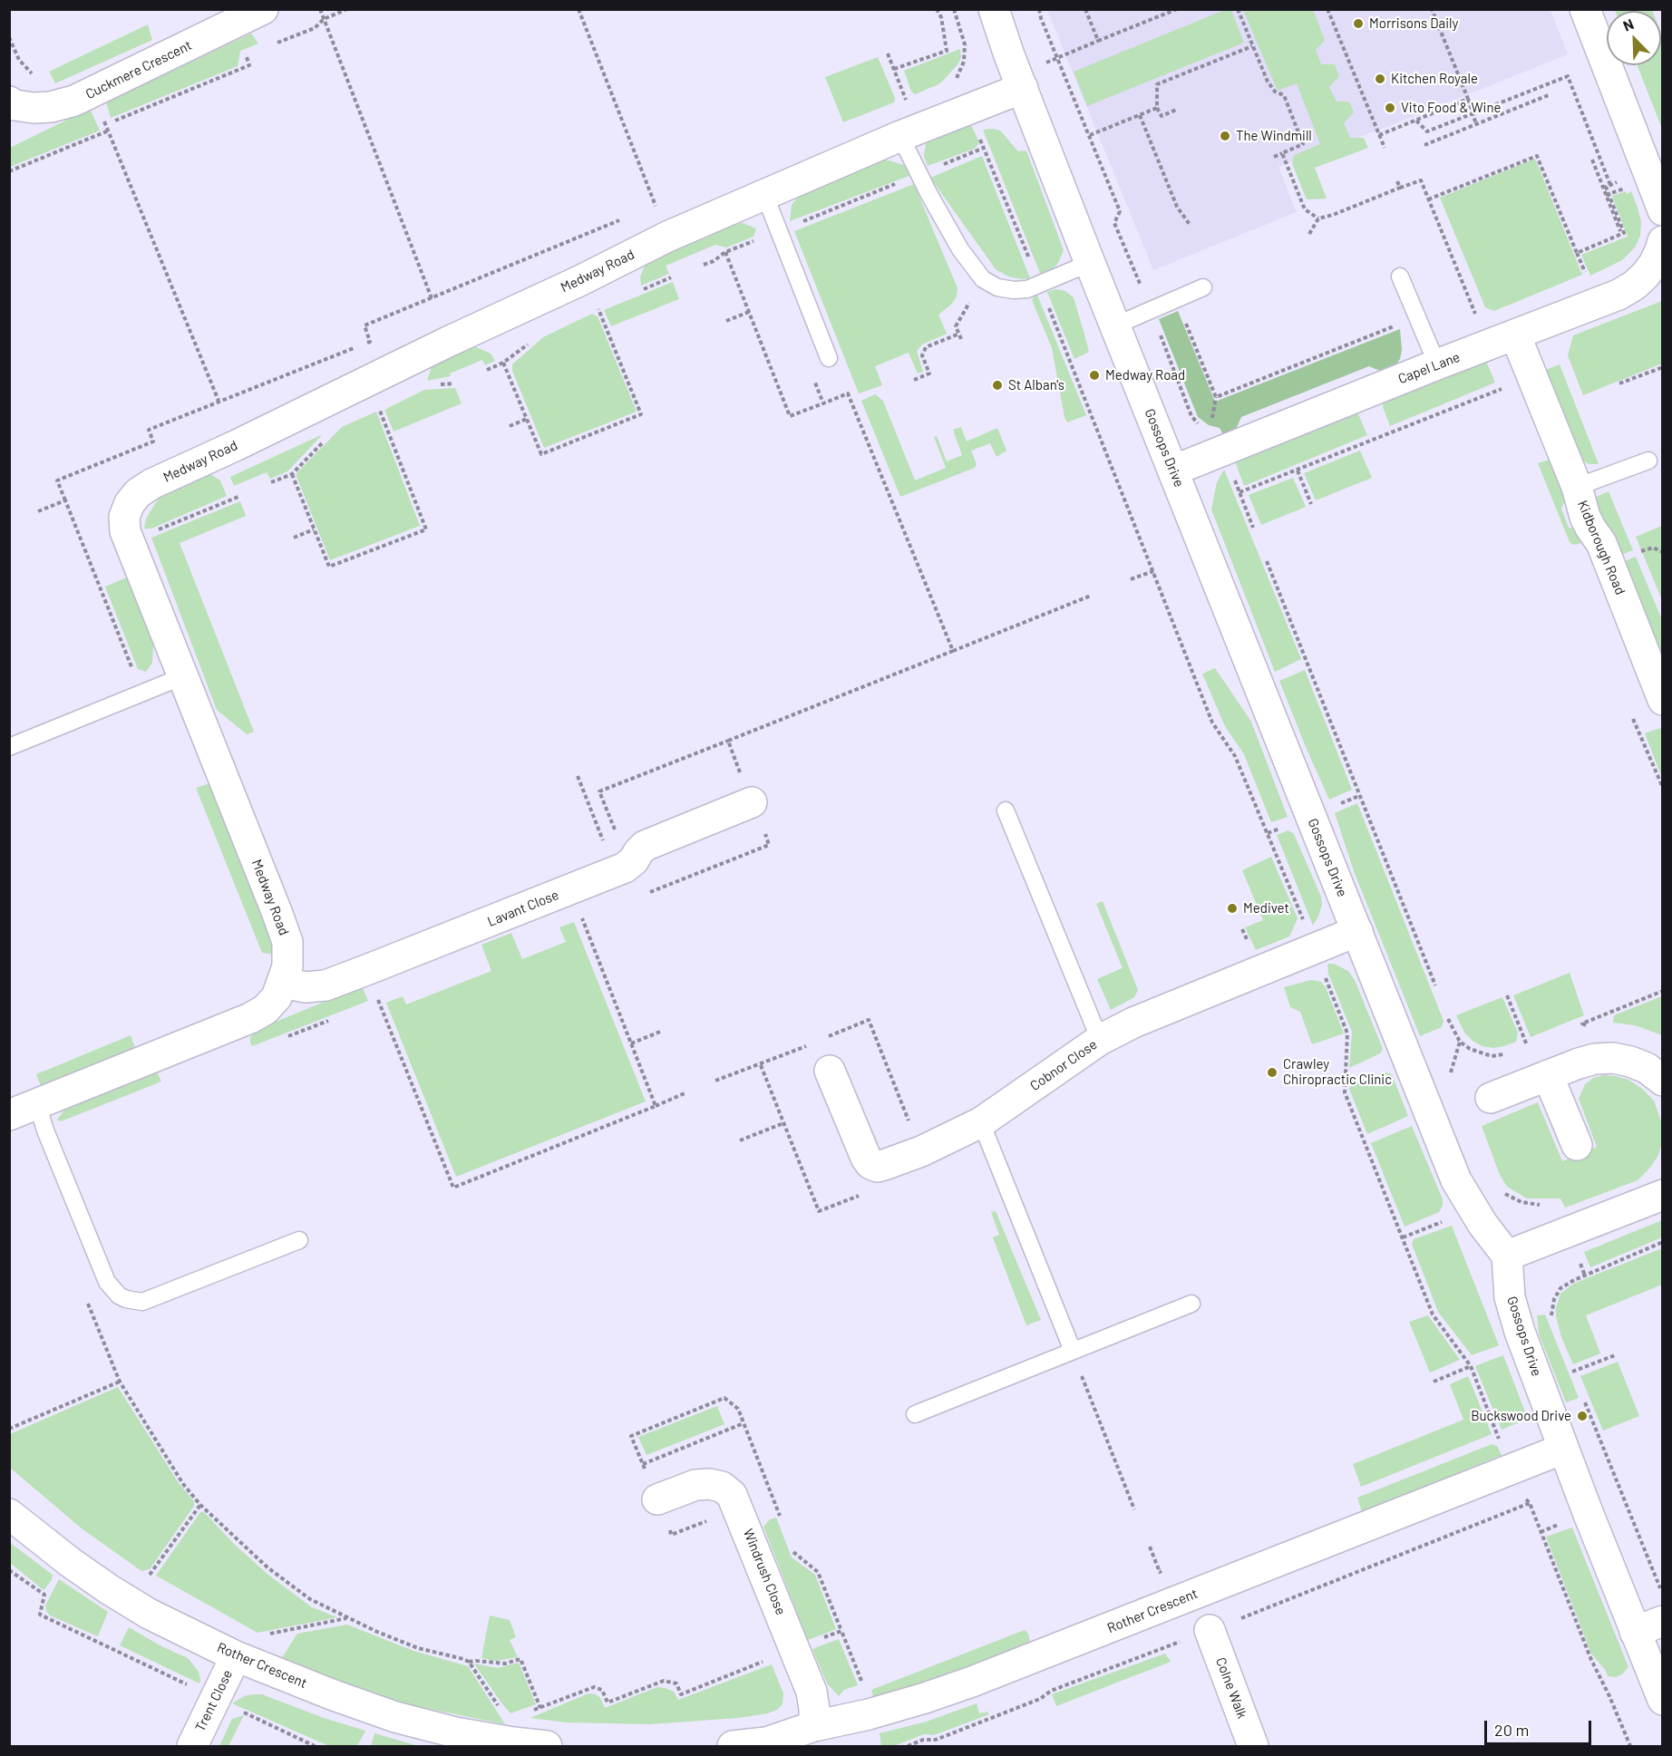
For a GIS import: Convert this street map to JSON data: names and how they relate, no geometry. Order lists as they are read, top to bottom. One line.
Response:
{"streets":{"street":["Cuckmere Crescent","Medway Road","Capel Lane","Gossops Drive","Kidborough Road","Lavant Close","Cobnor Close","Windrush Close","Rother Crescent","Colne Walk","Trent Close"]},"crossings":[["Medway Road","Gossops Drive"],["Medway Road","Lavant Close"],["Capel Lane","Gossops Drive"],["Capel Lane","Kidborough Road"],["Gossops Drive","Cobnor Close"],["Gossops Drive","Rother Crescent"],["Windrush Close","Rother Crescent"],["Rother Crescent","Trent Close"]],"places":["Morrisons Daily","Kitchen Royale","Vito Food & Wine","The Windmill","Medway Road","St Alban's","Medivet","Crawley Chiropractic Clinic","Buckswood Drive"],"scale_bar":"20 m","north":"top left"}
